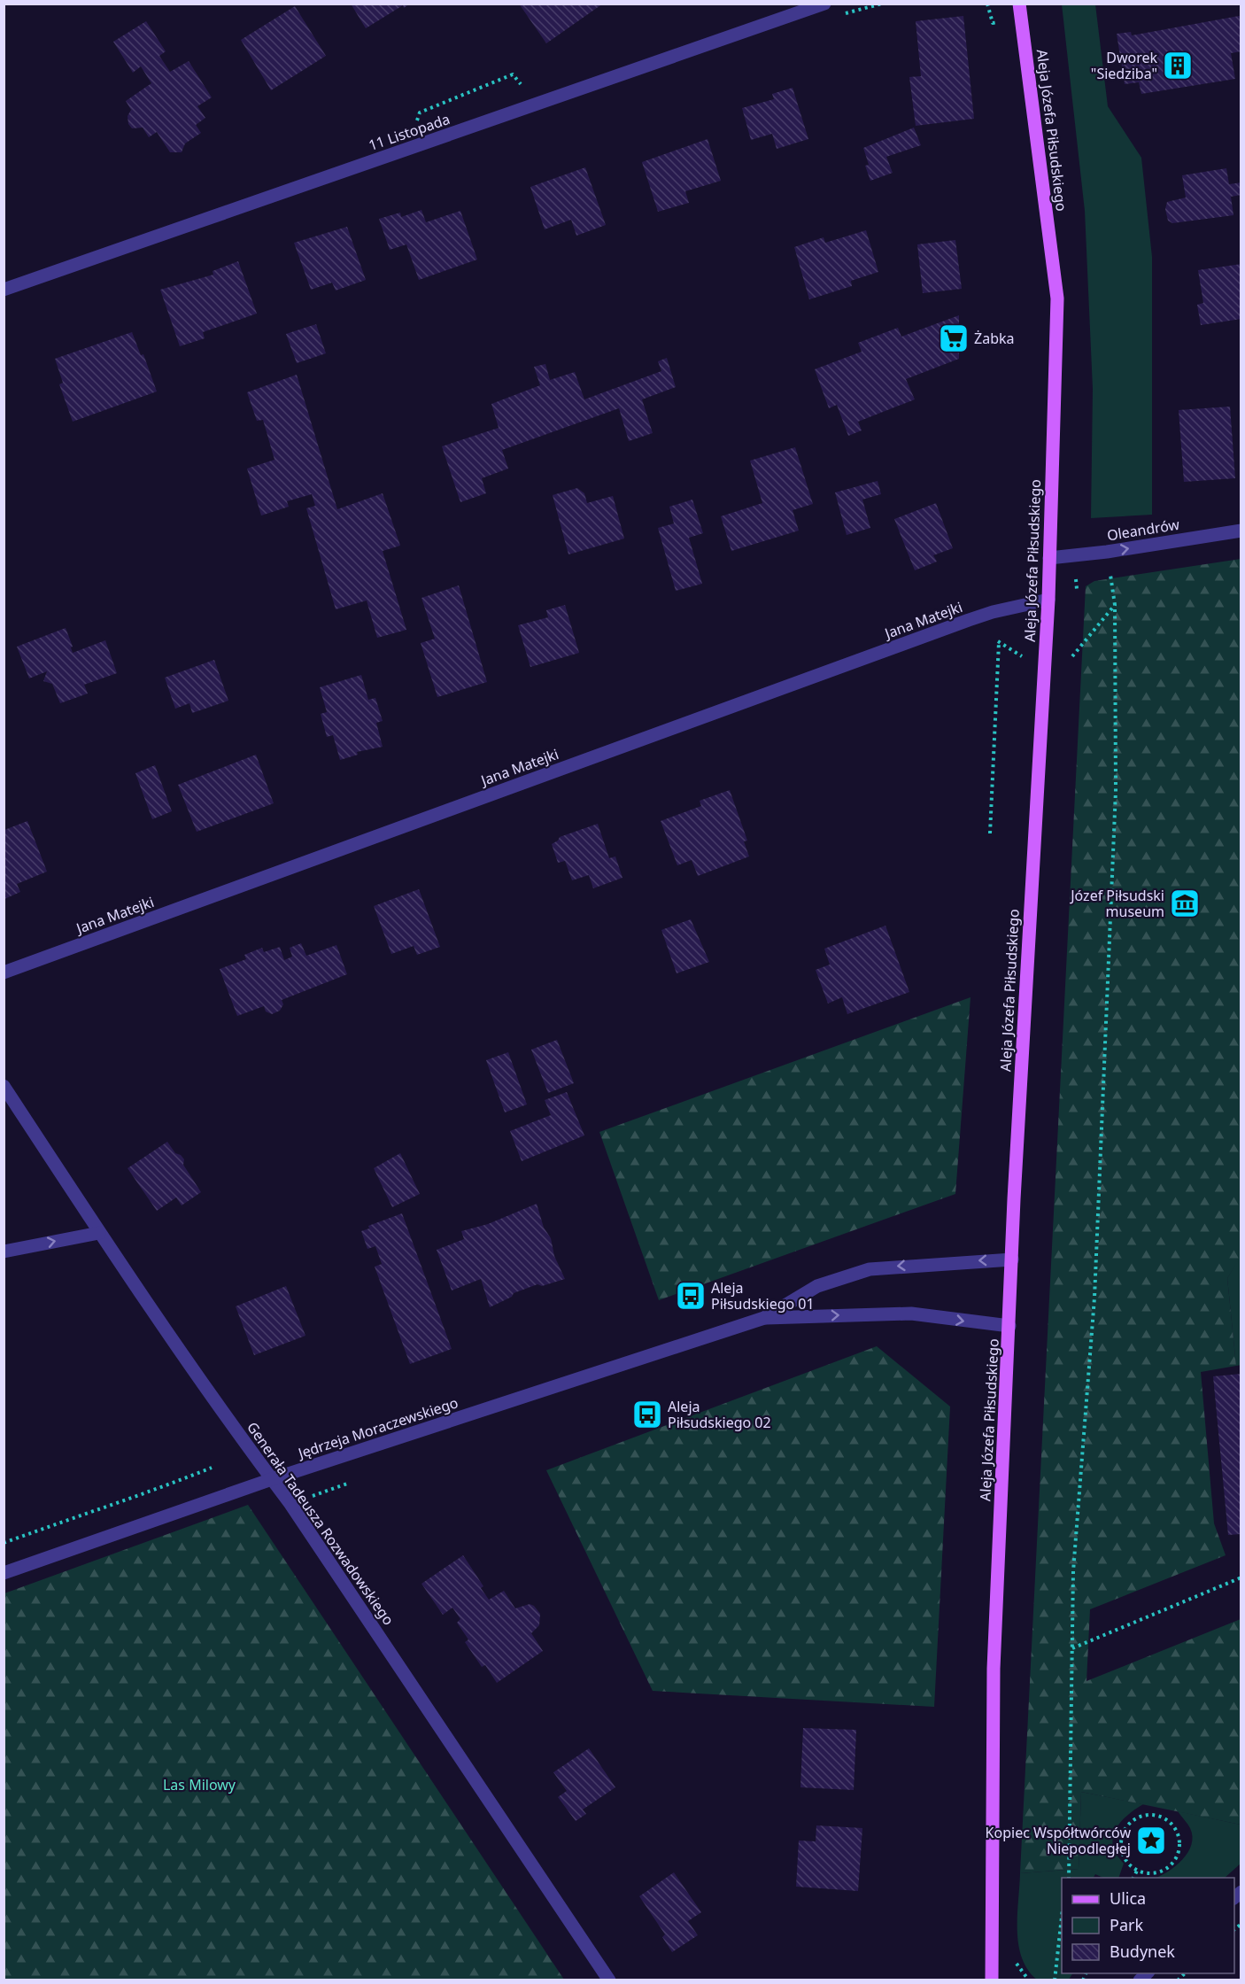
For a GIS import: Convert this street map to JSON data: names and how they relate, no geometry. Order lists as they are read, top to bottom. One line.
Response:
{"streets":{"main road":["Aleja Józefa Piłsudskiego"],"street":["11 Listopada","Oleandrów","Jana Matejki","Jędrzeja Moraczewskiego","Generała Tadeusza Rozwadowskiego"]},"crossings":[["Aleja Józefa Piłsudskiego","Oleandrów"],["Aleja Józefa Piłsudskiego","Jana Matejki"],["Aleja Józefa Piłsudskiego","Jędrzeja Moraczewskiego"],["Jędrzeja Moraczewskiego","Generała Tadeusza Rozwadowskiego"]],"one_way":["Oleandrów"],"parks":["Las Milowy"],"places":{"building":["Dworek \"Siedziba\""],"supermarket":["Żabka"],"museum":["Józef Piłsudski museum"],"bus stop":["Aleja Piłsudskiego 01","Aleja Piłsudskiego 02"],"place":["Kopiec Współtwórców Niepodległej"]},"legend":["Ulica","Park","Budynek"]}
